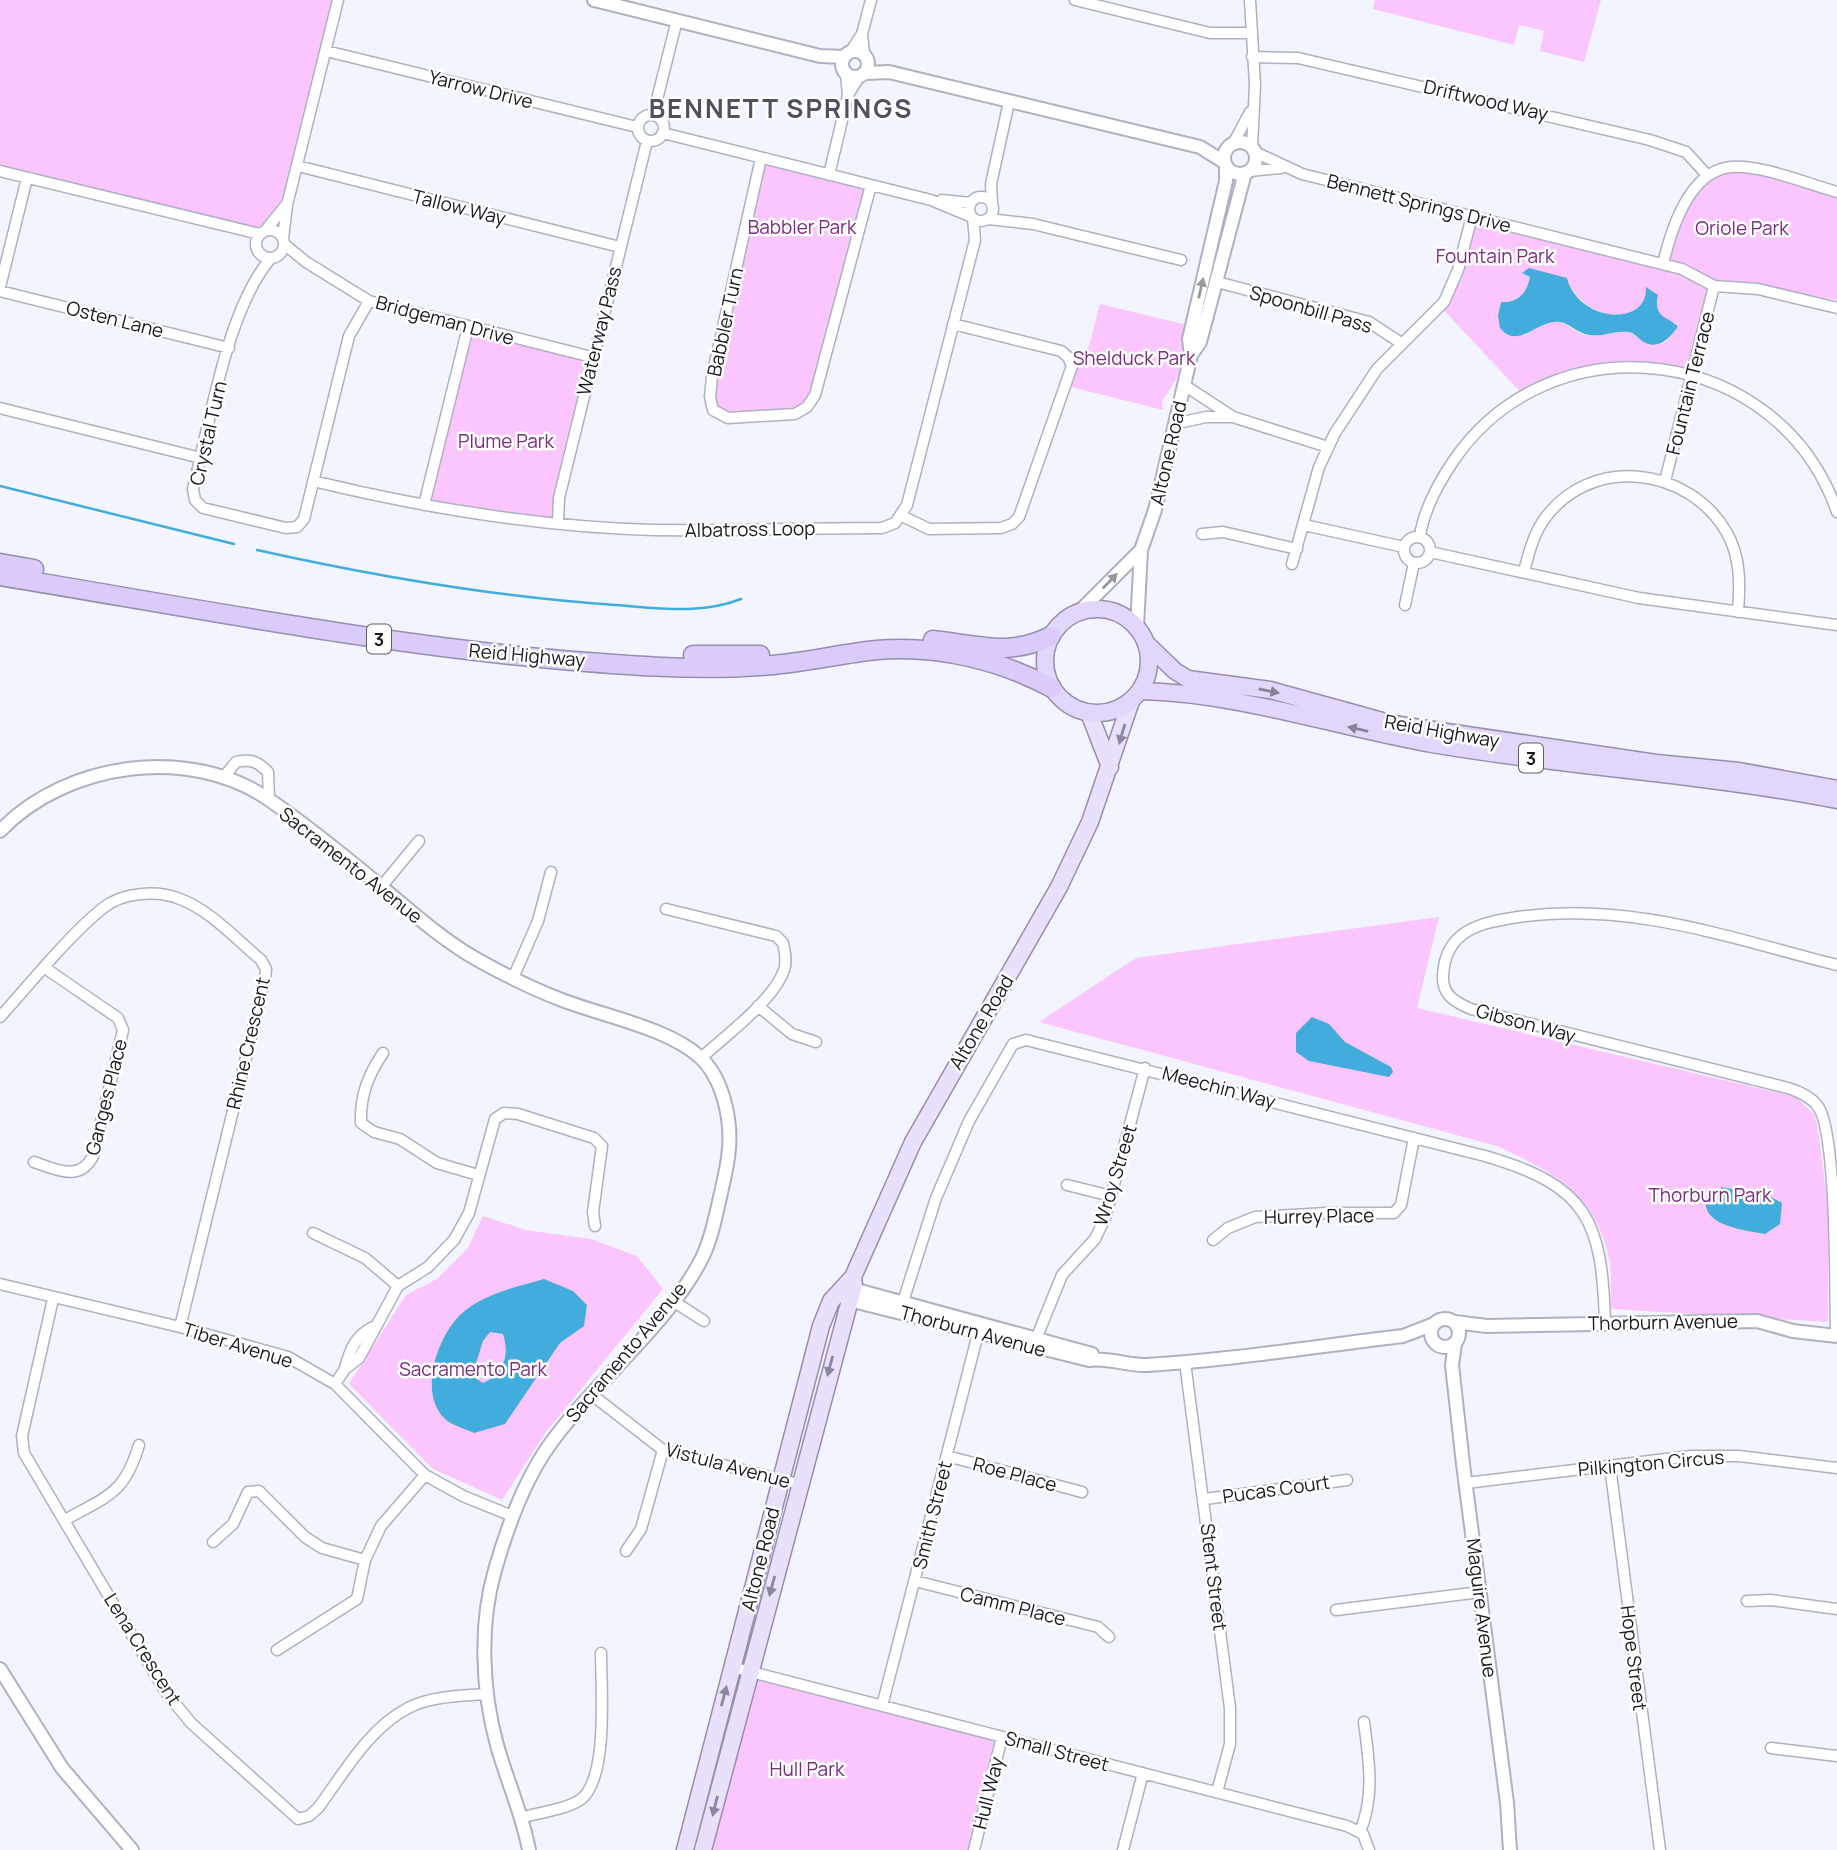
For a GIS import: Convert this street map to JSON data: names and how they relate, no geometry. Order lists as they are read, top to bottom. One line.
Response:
{"streets":{"highway":["3","Reid Highway"],"main road":["Altone Road"],"street":["Yarrow Drive","Driftwood Way","Bennett Springs Drive","Tallow Way","Spoonbill Pass","Osten Lane","Bridgeman Drive","Babbler Turn","Waterway Pass","Fountain Terrace","Crystal Turn","Albatross Loop","Sacramento Avenue","Gibson Way","Rhine Crescent","Meechin Way","Ganges Place","Wroy Street","Hurrey Place","Thorburn Avenue","Tiber Avenue","Pilkington Circus","Vistula Avenue","Roe Place","Pucas Court","Smith Street","Stent Street","Camm Place","Maguire Avenue","Lena Crescent","Hope Street","Small Street","Hull Way"]},"crossings":[["Yarrow Drive","Waterway Pass"],["Bennett Springs Drive","Fountain Terrace"],["Bennett Springs Drive","Altone Road"],["Tallow Way","Waterway Pass"],["Spoonbill Pass","Altone Road"],["Osten Lane","Crystal Turn"],["Bridgeman Drive","Waterway Pass"],["Bridgeman Drive","Crystal Turn"],["Waterway Pass","Albatross Loop"],["Crystal Turn","Albatross Loop"],["Altone Road","Reid Highway"],["Altone Road","Thorburn Avenue"],["Altone Road","Vistula Avenue"],["Altone Road","Small Street"],["Sacramento Avenue","Tiber Avenue"],["Sacramento Avenue","Vistula Avenue"],["Sacramento Avenue","Lena Crescent"],["Gibson Way","Thorburn Avenue"],["Rhine Crescent","Ganges Place"],["Rhine Crescent","Tiber Avenue"],["Meechin Way","Wroy Street"],["Meechin Way","Hurrey Place"],["Meechin Way","Thorburn Avenue"],["Wroy Street","Thorburn Avenue"],["Thorburn Avenue","Smith Street"],["Thorburn Avenue","Stent Street"],["Thorburn Avenue","Maguire Avenue"],["Tiber Avenue","Lena Crescent"],["Pilkington Circus","Maguire Avenue"],["Pilkington Circus","Hope Street"],["Roe Place","Smith Street"],["Pucas Court","Stent Street"],["Smith Street","Camm Place"],["Smith Street","Small Street"],["Stent Street","Small Street"],["Small Street","Hull Way"]],"districts":["BENNETT SPRINGS"],"parks":["Babbler Park","Oriole Park","Fountain Park","Shelduck Park","Plume Park","Thorburn Park","Sacramento Park","Hull Park"]}
